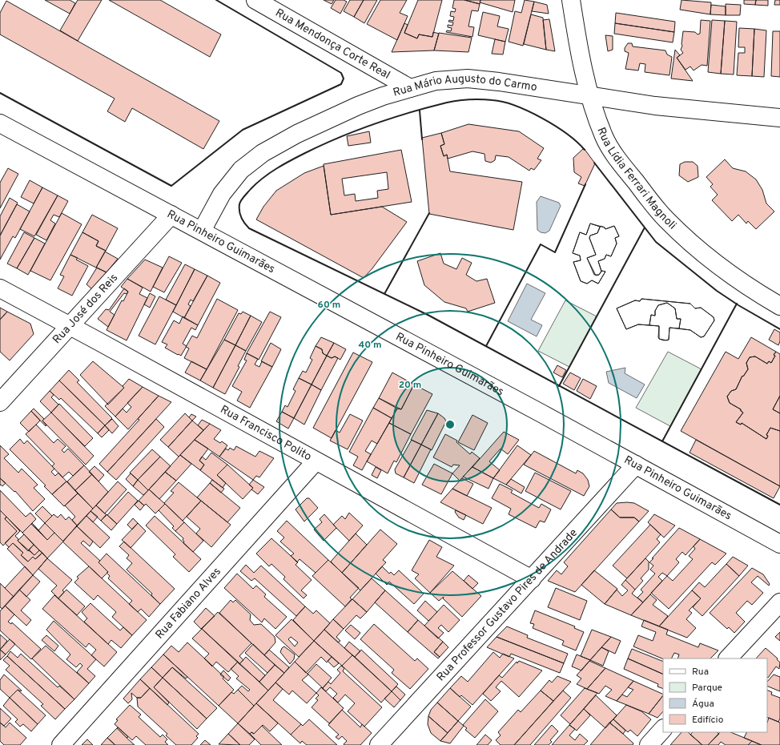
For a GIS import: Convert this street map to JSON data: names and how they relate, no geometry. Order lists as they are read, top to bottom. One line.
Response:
{"streets":{"street":["Rua Mendonça Corte Real","Rua Mário Augusto do Carmo","Rua Lídia Ferrari Magnoli","Rua Pinheiro Guimarães","Rua José dos Reis","Rua Francisco Polito","Rua Fabiano Alves","Rua Professor Gustavo Pires de Andrade"]},"crossings":[["Rua Mendonça Corte Real","Rua Mário Augusto do Carmo"],["Rua Mário Augusto do Carmo","Rua Lídia Ferrari Magnoli"],["Rua Mário Augusto do Carmo","Rua Pinheiro Guimarães"],["Rua Pinheiro Guimarães","Rua José dos Reis"],["Rua Pinheiro Guimarães","Rua Professor Gustavo Pires de Andrade"],["Rua José dos Reis","Rua Francisco Polito"],["Rua Francisco Polito","Rua Fabiano Alves"],["Rua Francisco Polito","Rua Professor Gustavo Pires de Andrade"]],"legend":["Rua","Parque","Água","Edifício"],"rings":["60 m","40 m","20 m"]}
